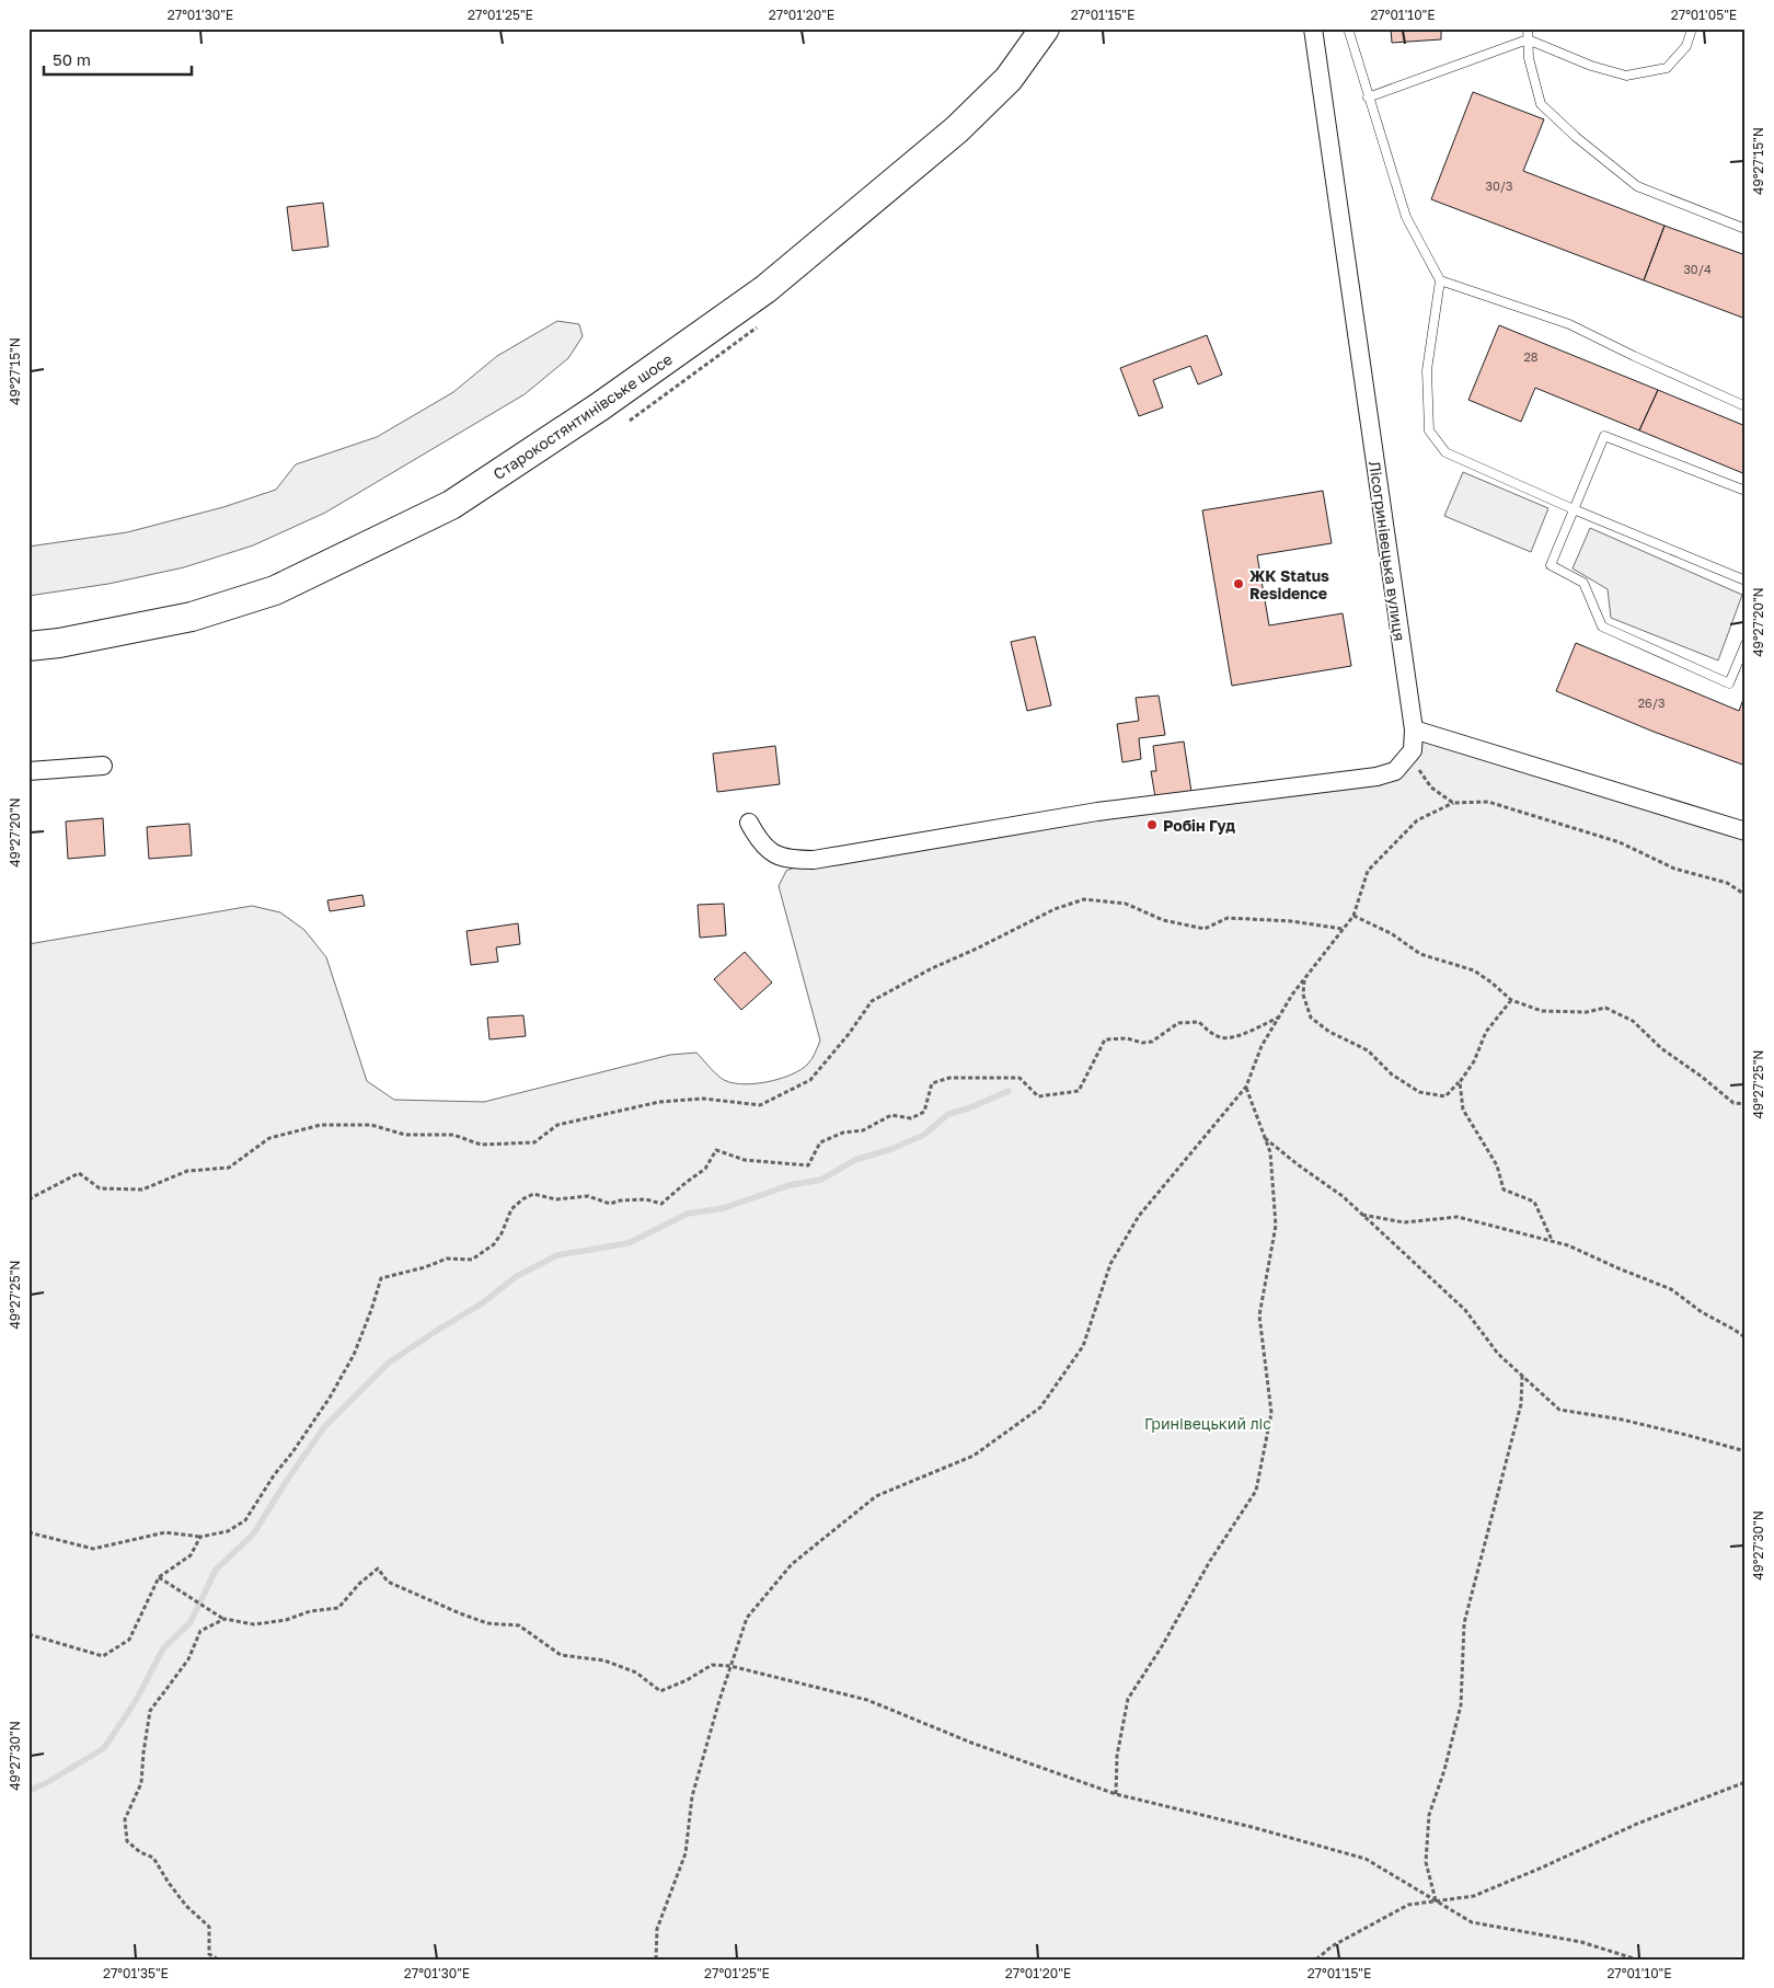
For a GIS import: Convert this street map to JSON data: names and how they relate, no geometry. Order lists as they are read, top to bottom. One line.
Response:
{"streets":{"main road":["Старокостянтинівське шосе"],"street":["Лісогринівецька вулиця"]},"parks":["Гринівецький ліс"],"places":["ЖК Status Residence","Робін Гуд"],"house_numbers":["30/3","30/4","28","26/3"],"scale_bar":"50 m","coordinates":["27°01'30\"E","27°01'25\"E","27°01'20\"E","27°01'15\"E","27°01'10\"E","27°01'05\"E","49°27'15\"N","49°27'20\"N","49°27'25\"N","49°27'30\"N","27°01'35\"E"]}
